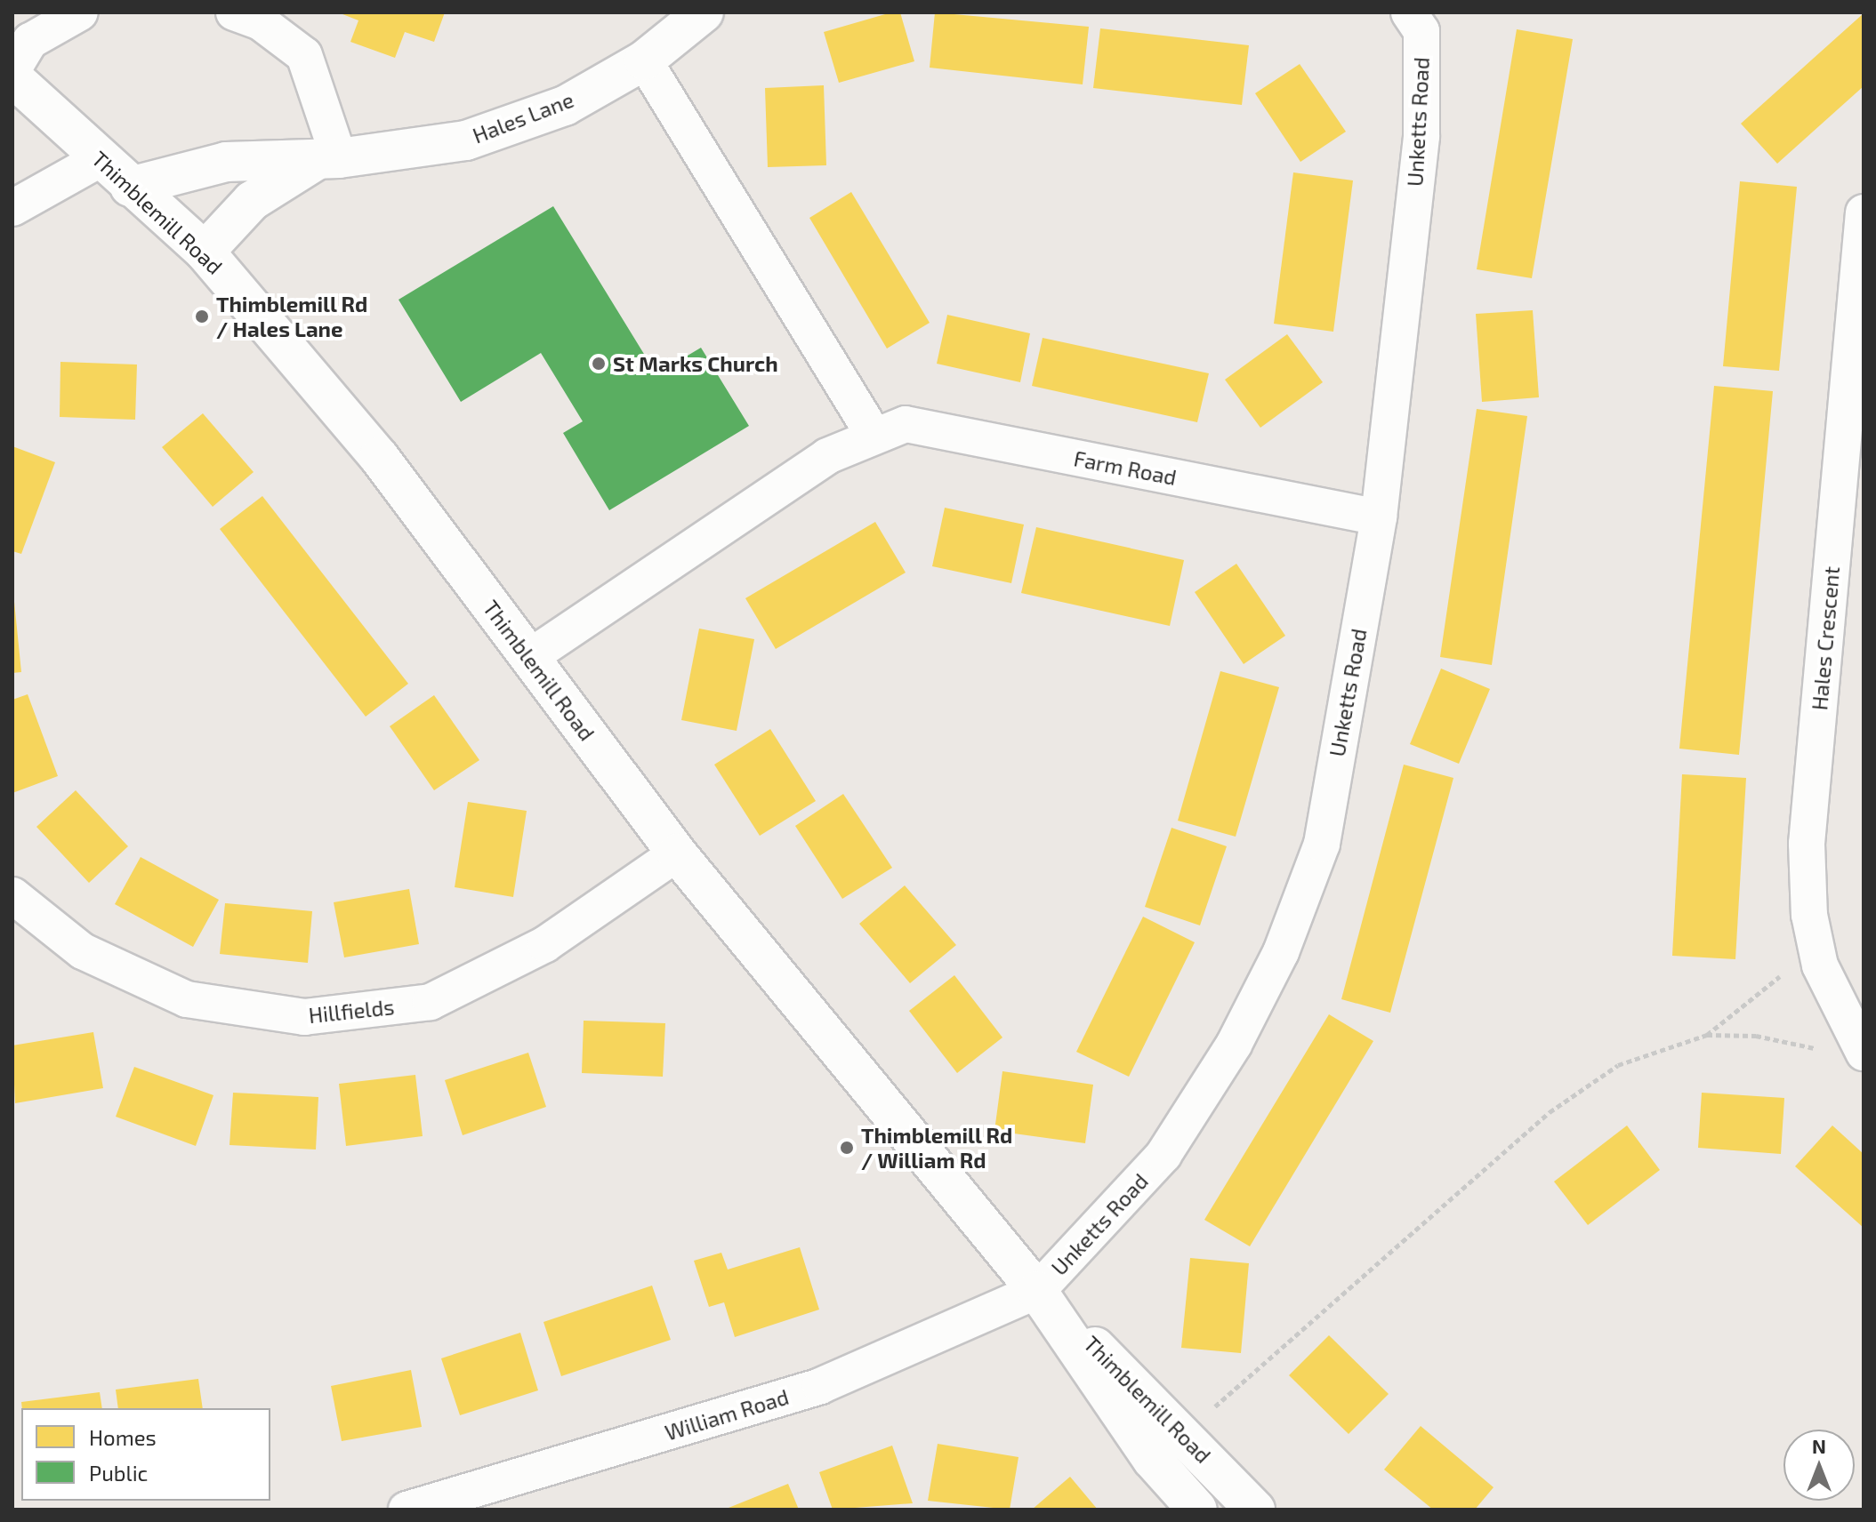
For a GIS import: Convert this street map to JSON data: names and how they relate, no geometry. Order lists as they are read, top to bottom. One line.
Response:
{"streets":{"main road":["Hales Lane","Thimblemill Road"],"street":["Unketts Road","Farm Road","Hales Crescent","Hillfields","William Road"]},"crossings":[["Hales Lane","Thimblemill Road"],["Unketts Road","Thimblemill Road"],["Unketts Road","Farm Road"],["Unketts Road","William Road"],["Thimblemill Road","Farm Road"],["Thimblemill Road","Hillfields"],["Thimblemill Road","William Road"]],"places":["Thimblemill Rd / Hales Lane","St Marks Church","Thimblemill Rd / William Rd"],"legend":["Homes","Public"],"north":"top"}
